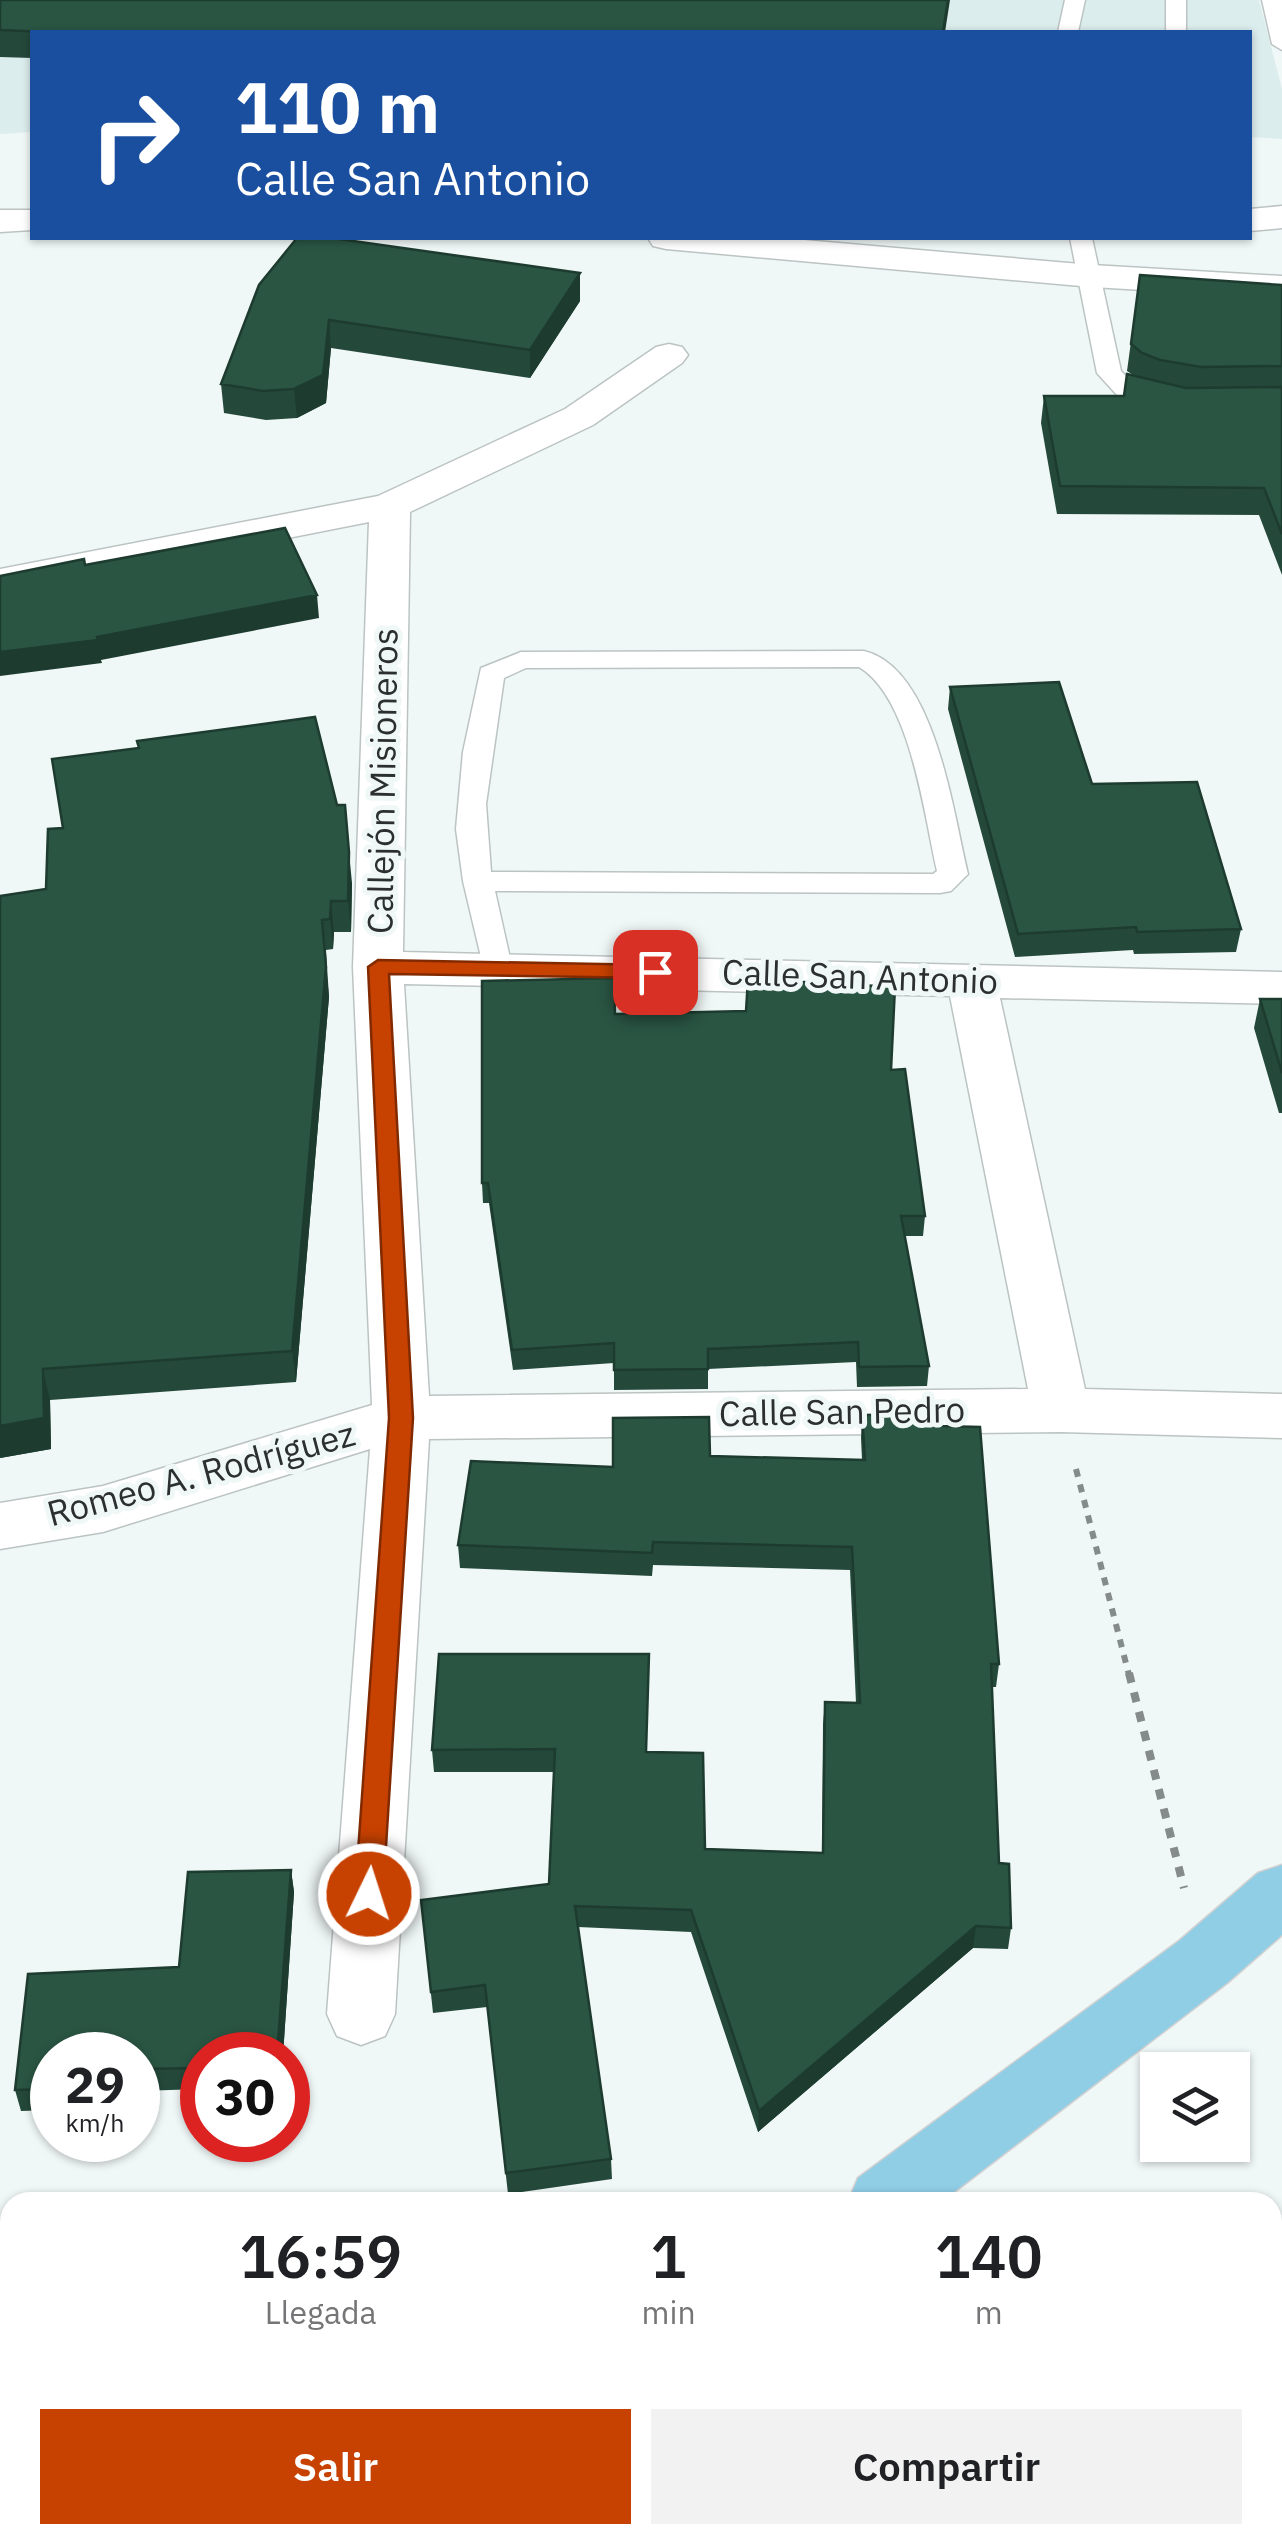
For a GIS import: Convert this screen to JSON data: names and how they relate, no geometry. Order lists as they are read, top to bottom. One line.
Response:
{"streets":{"street":["Callejón Misioneros","Calle San Antonio","Calle San Pedro","Romeo A. Rodríguez"]},"crossings":[["Callejón Misioneros","Calle San Antonio"],["Callejón Misioneros","Calle San Pedro"],["Callejón Misioneros","Romeo A. Rodríguez"],["Calle San Pedro","Romeo A. Rodríguez"]],"page":{"turn":["110 m","Calle San Antonio"],"speed":"29 km/h","limit":"30","eta":["16:59","Llegada","1","min","140","m"],"buttons":["Salir","Compartir"]}}
